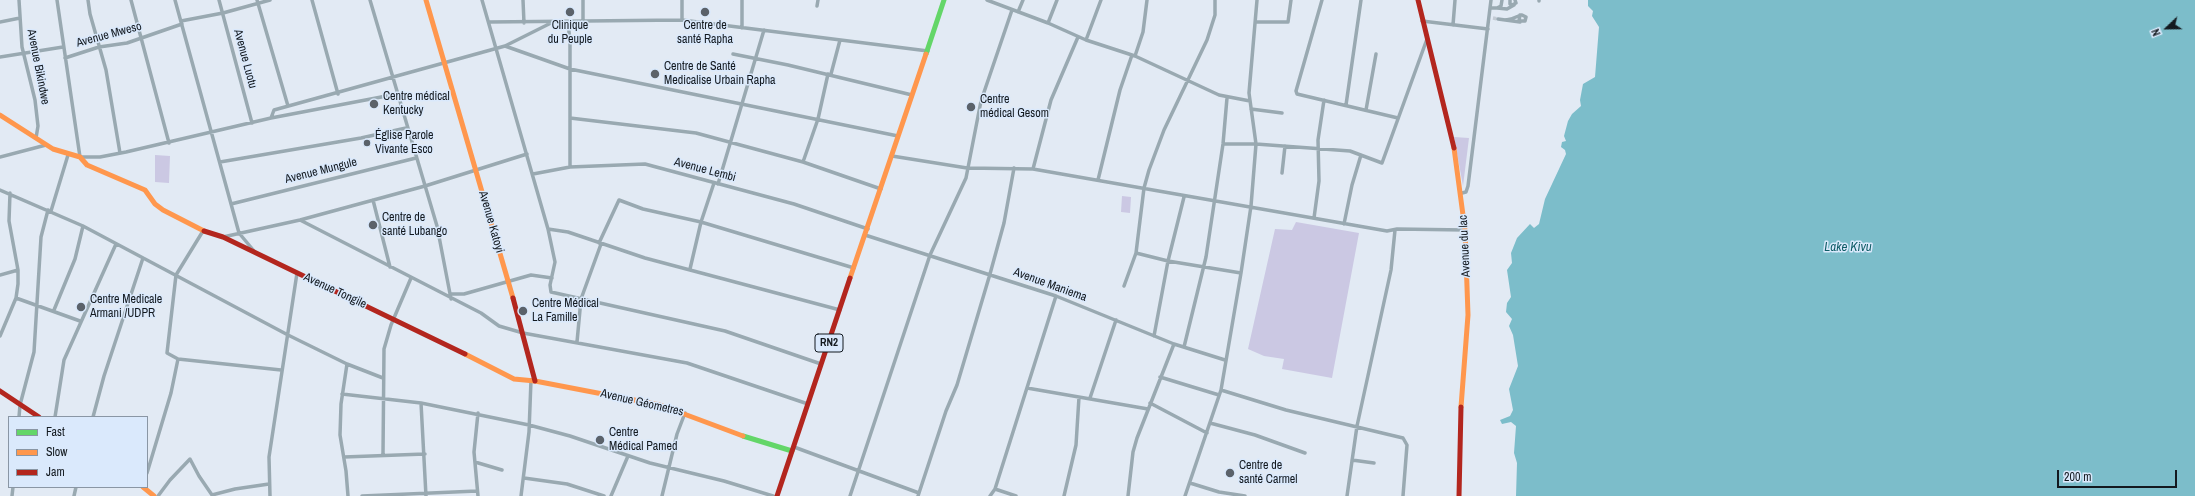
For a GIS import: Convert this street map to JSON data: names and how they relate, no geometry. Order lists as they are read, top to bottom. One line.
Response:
{"streets":{"main road":["Avenue Katoyi","Avenue du lac","Avenue Tongile","RN2","Avenue Géometres"],"street":["Avenue Mweso","Avenue Luotu","Avenue Bikindwe","Avenue Lembi","Avenue Mungule","Avenue Maniema"]},"crossings":[["Avenue Mweso","Avenue Luotu"],["Avenue Mweso","Avenue Tongile"],["Avenue Lembi","RN2"],["Avenue Mungule","Avenue Tongile"],["Avenue Katoyi","Avenue Tongile"],["Avenue Katoyi","Avenue Géometres"],["Avenue Maniema","RN2"],["Avenue Tongile","Avenue Géometres"],["RN2","Avenue Géometres"]],"water":["Lake Kivu"],"places":["Clinique du Peuple","Centre de santé Rapha","Centre de Santé Medicalise Urbain Rapha","Centre médical Kentucky","Centre médical Gesom","Église Parole Vivante Esco","Centre de santé Lubango","Centre Medicale Armani /UDPR","Centre Médical La Famille","Centre Médical Pamed","Centre de santé Carmel"],"legend":["Fast","Slow","Jam"],"scale_bar":"200 m","north":"left"}
